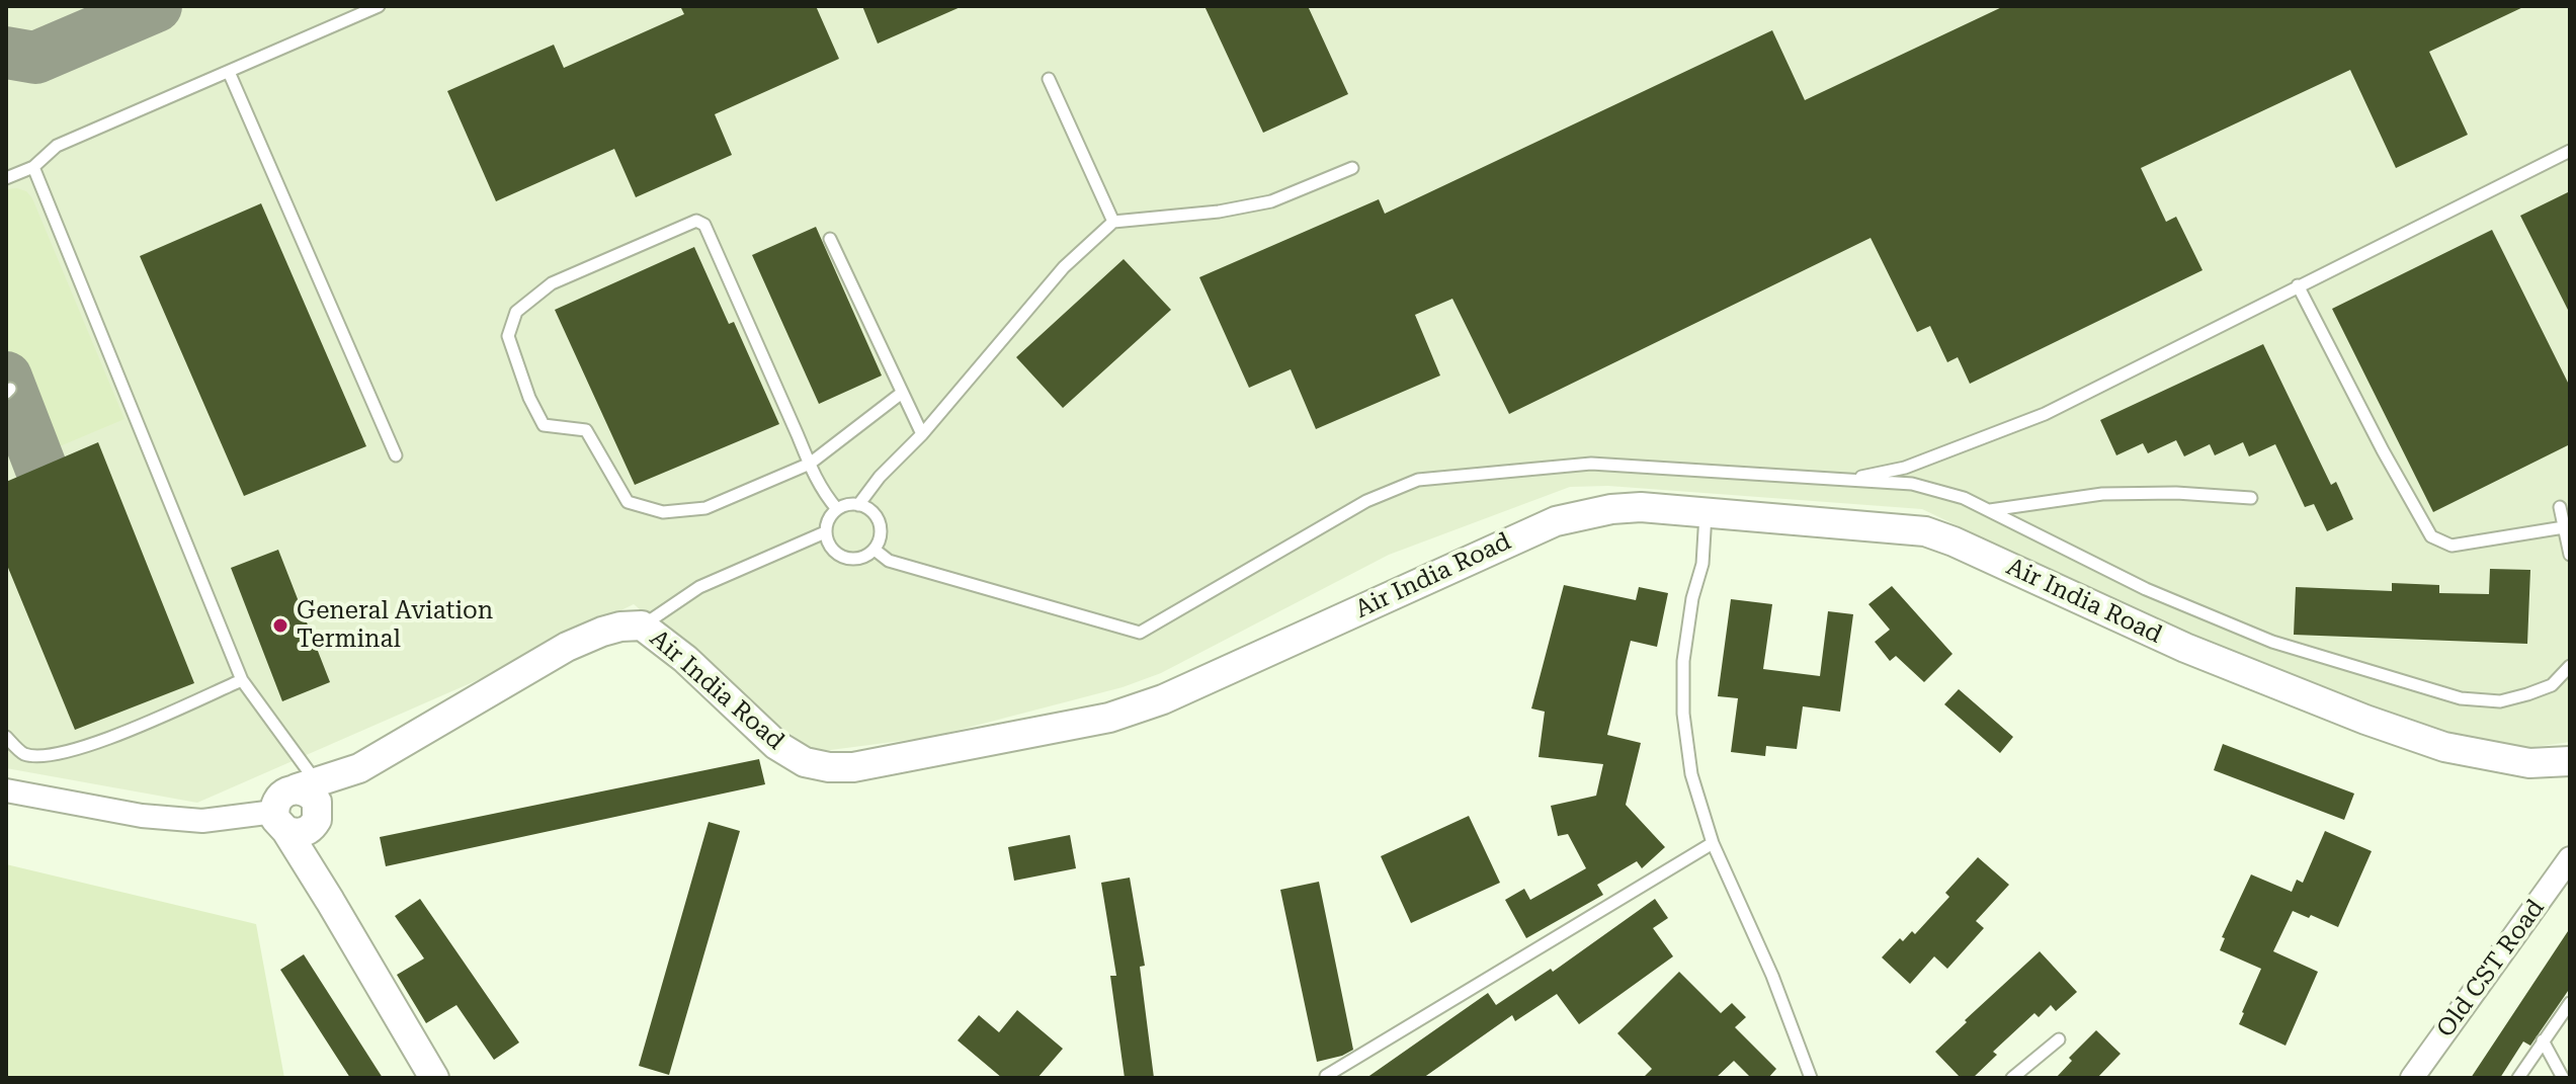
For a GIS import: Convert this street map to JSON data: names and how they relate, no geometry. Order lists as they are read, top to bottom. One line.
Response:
{"streets":{"street":["Air India Road","Old CST Road"]},"places":["General Aviation Terminal"]}
